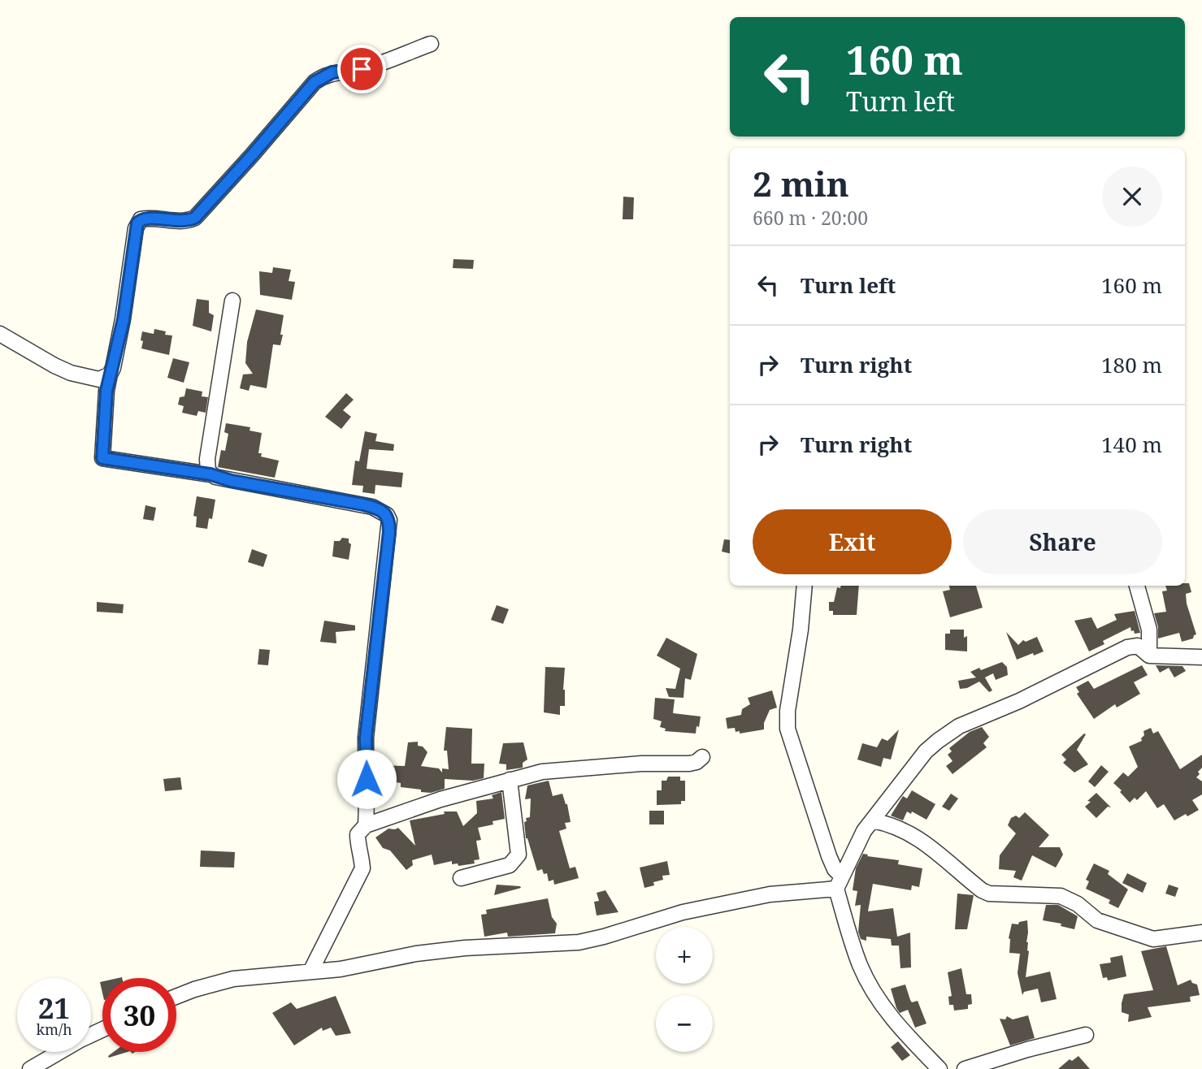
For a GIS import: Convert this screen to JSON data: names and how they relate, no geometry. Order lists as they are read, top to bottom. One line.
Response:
{"page":{"turn":["160 m","Turn left"],"heading":["2 min","660 m · 20:00"],"list":[{"name":"Turn left","value":"160 m"},{"name":"Turn right","value":"180 m"},{"name":"Turn right","value":"140 m"}],"buttons":["Exit","Share"],"map_buttons":["+","−"],"speed":"21 km/h","limit":"30"}}
